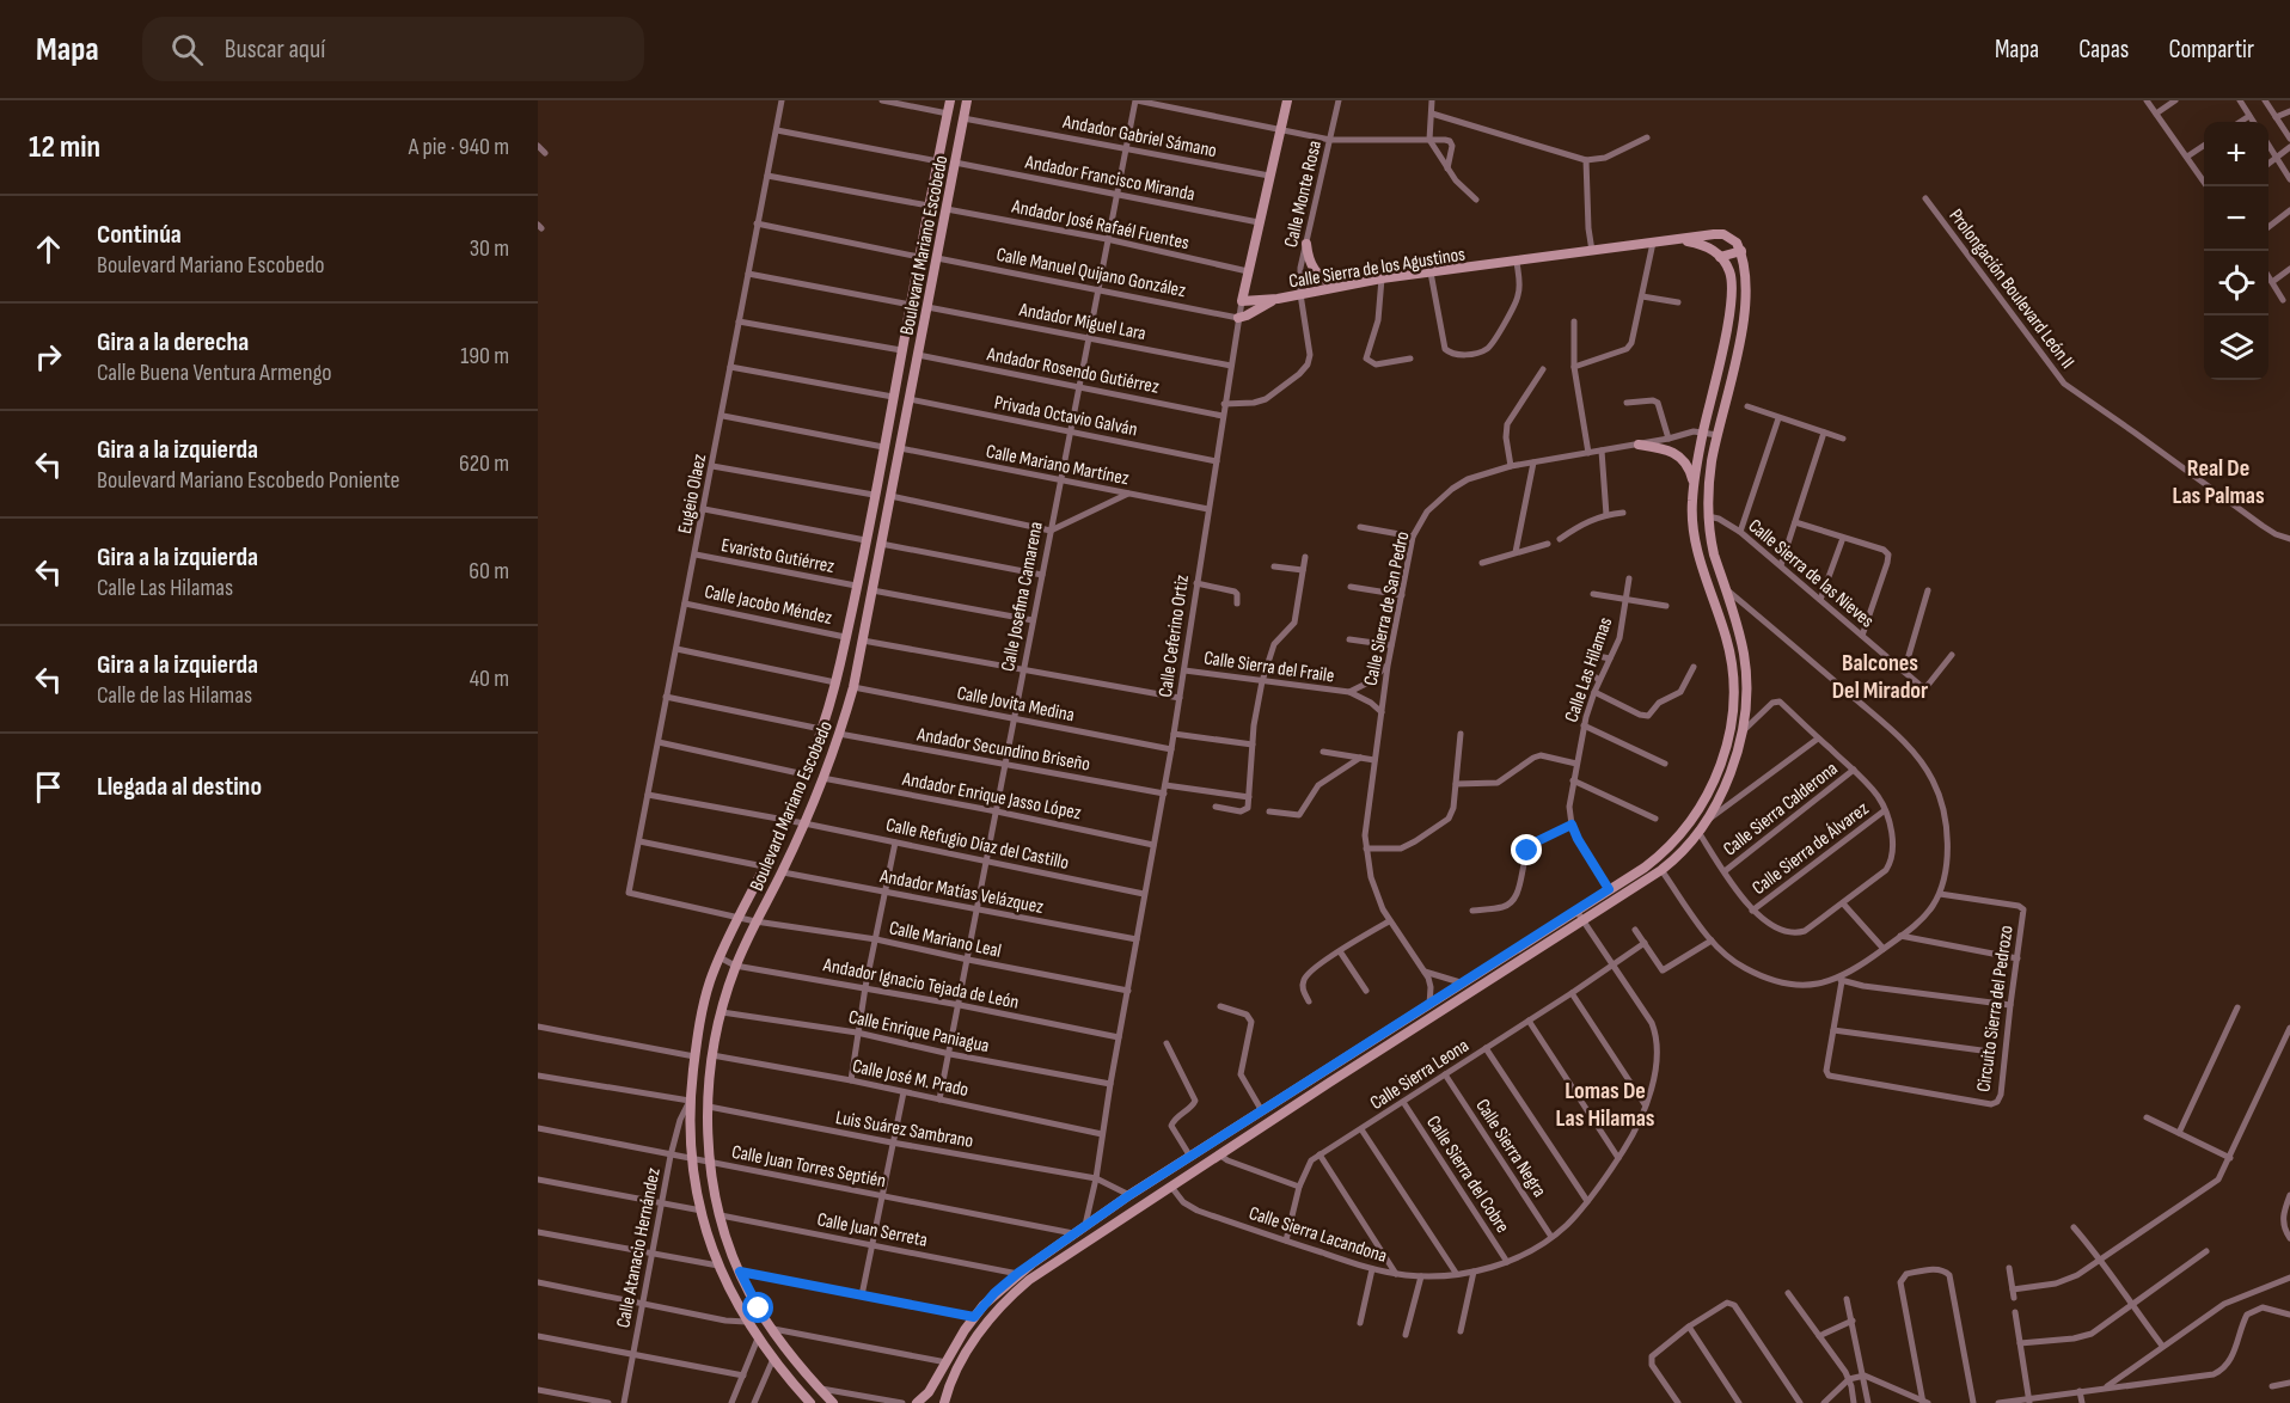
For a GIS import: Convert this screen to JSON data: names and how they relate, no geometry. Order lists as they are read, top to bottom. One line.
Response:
{"streets":{"street":["Andador Gabriel Sámano","Andador Francisco Miranda","Calle Monte Rosa","Andador José Rafaél Fuentes","Boulevard Mariano Escobedo","Calle Sierra de los Agustinos","Calle Manuel Quijano González","Prolongación Boulevard León II","Andador Miguel Lara","Andador Rosendo Gutiérrez","Privada Octavio Galván","Calle Mariano Martínez","Eugeio Olaez","Evaristo Gutiérrez","Calle Sierra de las Nieves","Calle Josefina Camarena","Calle Jacobo Méndez","Calle Sierra de San Pedro","Calle Ceferino Ortiz","Calle Sierra del Fraile","Calle Las Hilamas","Calle Jovita Medina","Andador Secundino Briseño","Andador Enrique Jasso López","Calle Sierra Calderona","Calle Refugio Díaz del Castillo","Calle Sierra de Álvarez","Andador Matías Velázquez","Calle Mariano Leal","Andador Ignacio Tejada de León","Circuito Sierra del Pedrozo","Calle Enrique Paniagua","Calle Sierra Leona","Calle José M. Prado","Luis Suárez Sambrano","Calle Sierra Negra","Calle Juan Torres Septién","Calle Sierra del Cobre","Calle Juan Serreta","Calle Sierra Lacandona","Calle Atanacio Hernández"]},"crossings":[["Andador Gabriel Sámano","Boulevard Mariano Escobedo"],["Andador Gabriel Sámano","Calle Josefina Camarena"],["Andador Gabriel Sámano","Calle Ceferino Ortiz"],["Andador Francisco Miranda","Boulevard Mariano Escobedo"],["Andador Francisco Miranda","Calle Josefina Camarena"],["Andador Francisco Miranda","Calle Ceferino Ortiz"],["Calle Monte Rosa","Calle Sierra de los Agustinos"],["Calle Monte Rosa","Calle Ceferino Ortiz"],["Andador José Rafaél Fuentes","Boulevard Mariano Escobedo"],["Andador José Rafaél Fuentes","Calle Josefina Camarena"],["Andador José Rafaél Fuentes","Calle Ceferino Ortiz"],["Boulevard Mariano Escobedo","Calle Manuel Quijano González"],["Boulevard Mariano Escobedo","Andador Miguel Lara"],["Boulevard Mariano Escobedo","Andador Rosendo Gutiérrez"],["Boulevard Mariano Escobedo","Privada Octavio Galván"],["Boulevard Mariano Escobedo","Calle Mariano Martínez"],["Boulevard Mariano Escobedo","Eugeio Olaez"],["Boulevard Mariano Escobedo","Evaristo Gutiérrez"],["Boulevard Mariano Escobedo","Calle Jacobo Méndez"],["Boulevard Mariano Escobedo","Calle Jovita Medina"],["Boulevard Mariano Escobedo","Andador Secundino Briseño"],["Boulevard Mariano Escobedo","Andador Enrique Jasso López"],["Boulevard Mariano Escobedo","Calle Refugio Díaz del Castillo"],["Boulevard Mariano Escobedo","Andador Matías Velázquez"],["Boulevard Mariano Escobedo","Calle Mariano Leal"],["Boulevard Mariano Escobedo","Andador Ignacio Tejada de León"],["Boulevard Mariano Escobedo","Calle Enrique Paniagua"],["Boulevard Mariano Escobedo","Calle José M. Prado"],["Boulevard Mariano Escobedo","Luis Suárez Sambrano"],["Boulevard Mariano Escobedo","Calle Juan Torres Septién"],["Boulevard Mariano Escobedo","Calle Juan Serreta"],["Boulevard Mariano Escobedo","Calle Atanacio Hernández"],["Calle Sierra de los Agustinos","Calle Ceferino Ortiz"],["Calle Manuel Quijano González","Calle Josefina Camarena"],["Calle Manuel Quijano González","Calle Ceferino Ortiz"],["Andador Miguel Lara","Calle Josefina Camarena"],["Andador Miguel Lara","Calle Ceferino Ortiz"],["Andador Rosendo Gutiérrez","Calle Josefina Camarena"],["Andador Rosendo Gutiérrez","Calle Ceferino Ortiz"],["Privada Octavio Galván","Calle Josefina Camarena"],["Privada Octavio Galván","Calle Ceferino Ortiz"],["Calle Mariano Martínez","Calle Josefina Camarena"],["Calle Mariano Martínez","Calle Ceferino Ortiz"],["Eugeio Olaez","Evaristo Gutiérrez"],["Eugeio Olaez","Calle Jacobo Méndez"],["Eugeio Olaez","Calle Mariano Leal"],["Calle Josefina Camarena","Calle Jovita Medina"],["Calle Josefina Camarena","Andador Secundino Briseño"],["Calle Josefina Camarena","Andador Enrique Jasso López"],["Calle Josefina Camarena","Calle Refugio Díaz del Castillo"],["Calle Josefina Camarena","Andador Matías Velázquez"],["Calle Josefina Camarena","Calle Mariano Leal"],["Calle Josefina Camarena","Andador Ignacio Tejada de León"],["Calle Josefina Camarena","Calle Enrique Paniagua"],["Calle Josefina Camarena","Calle José M. Prado"],["Calle Sierra de San Pedro","Calle Sierra del Fraile"],["Calle Ceferino Ortiz","Calle Sierra del Fraile"],["Calle Ceferino Ortiz","Calle Jovita Medina"],["Calle Ceferino Ortiz","Andador Secundino Briseño"],["Calle Ceferino Ortiz","Andador Enrique Jasso López"],["Calle Ceferino Ortiz","Calle Refugio Díaz del Castillo"],["Calle Ceferino Ortiz","Andador Matías Velázquez"],["Calle Ceferino Ortiz","Calle Mariano Leal"],["Calle Ceferino Ortiz","Andador Ignacio Tejada de León"],["Calle Ceferino Ortiz","Calle Enrique Paniagua"],["Calle Ceferino Ortiz","Calle José M. Prado"],["Calle Ceferino Ortiz","Luis Suárez Sambrano"],["Calle Sierra Leona","Calle Sierra Negra"],["Calle Sierra Leona","Calle Sierra del Cobre"],["Calle Sierra Leona","Calle Sierra Lacandona"],["Calle Sierra Negra","Calle Sierra Lacandona"],["Calle Juan Torres Septién","Calle Atanacio Hernández"],["Calle Sierra del Cobre","Calle Sierra Lacandona"]],"districts":["Real De Las Palmas","Balcones Del Mirador","Lomas De Las Hilamas"],"page":{"header":"Mapa","search":"Buscar aquí","nav":["Mapa","Capas","Compartir"],"heading":["12 min","A pie · 940 m"],"map_buttons":["+","−"],"list":[["Continúa","Boulevard Mariano Escobedo","30 m"],["Gira a la derecha","Calle Buena Ventura Armengo","190 m"],["Gira a la izquierda","Boulevard Mariano Escobedo Poniente","620 m"],["Gira a la izquierda","Calle Las Hilamas","60 m"],["Gira a la izquierda","Calle de las Hilamas","40 m"],"Llegada al destino"]}}
